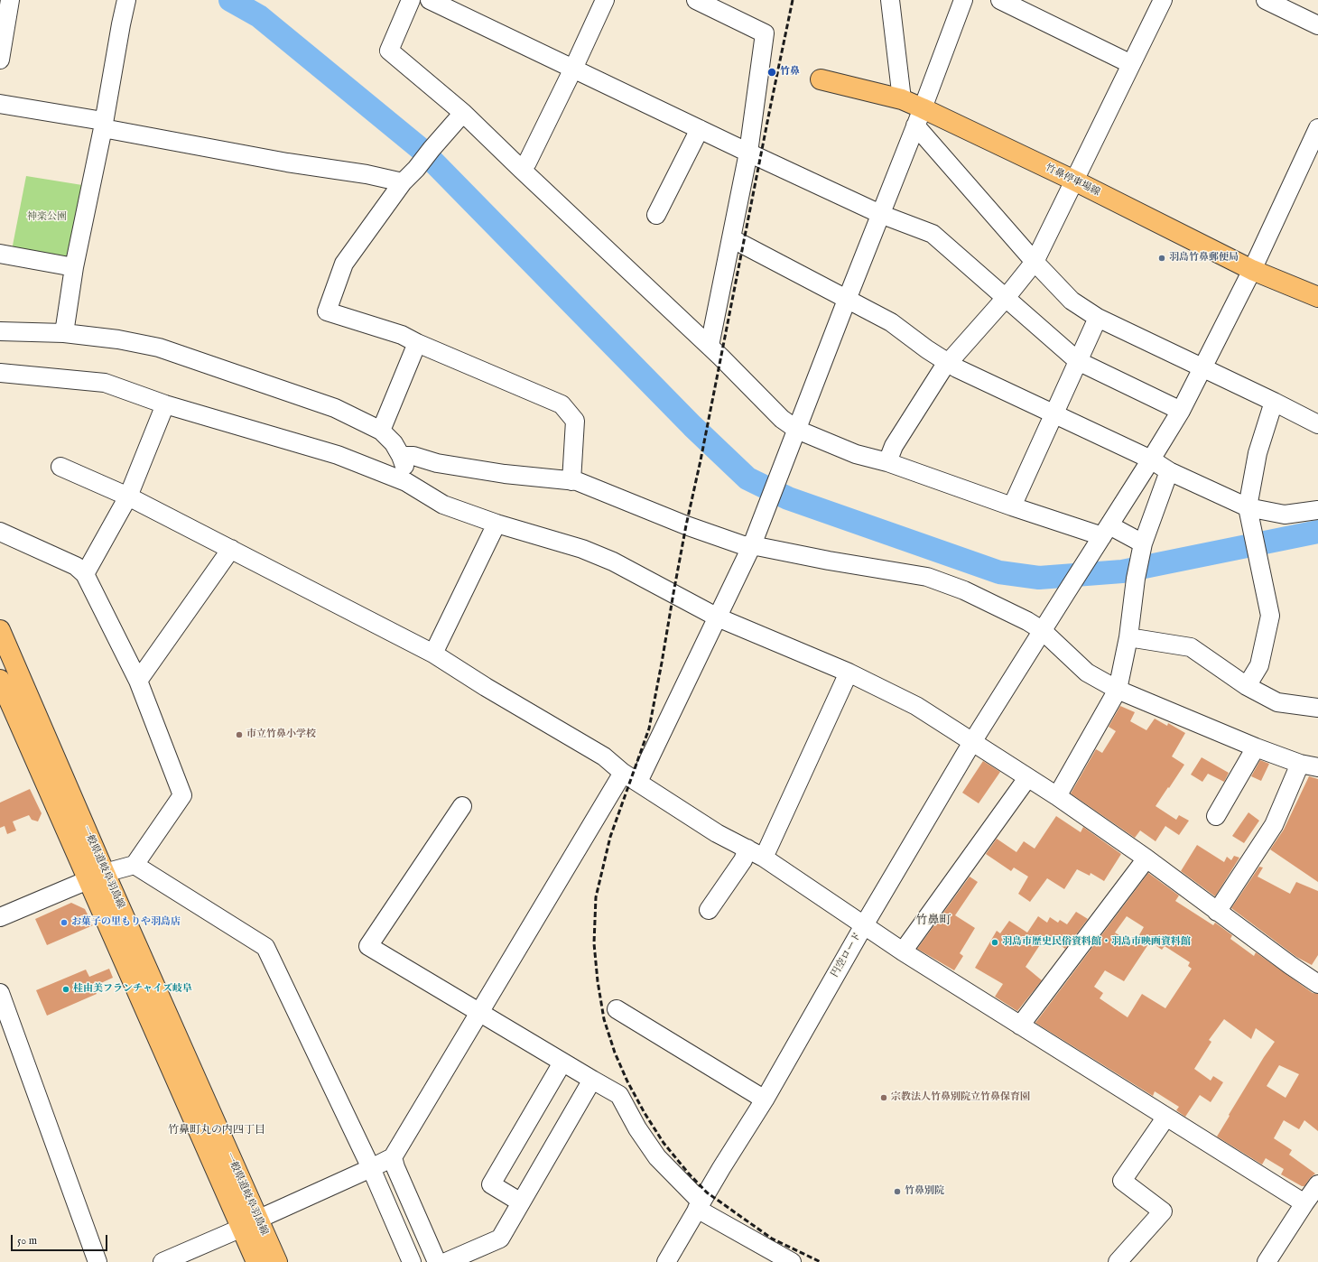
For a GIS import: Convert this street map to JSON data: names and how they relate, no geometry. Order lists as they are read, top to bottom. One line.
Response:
{"streets":{"main road":["竹鼻停車場線","一般県道岐阜羽島線"],"street":["円空ロード"]},"crossings":[["竹鼻停車場線","円空ロード"]],"districts":["竹鼻町","竹鼻町丸の内四丁目"],"parks":["神楽公園"],"places":["竹鼻","羽島竹鼻郵便局","市立竹鼻小学校","お菓子の里もりや羽島店","羽島市歴史民俗資料館・羽島市映画資料館","桂由美フランチャイズ岐阜","宗教法人竹鼻別院立竹鼻保育園","竹鼻別院"],"scale_bar":"50 m"}
